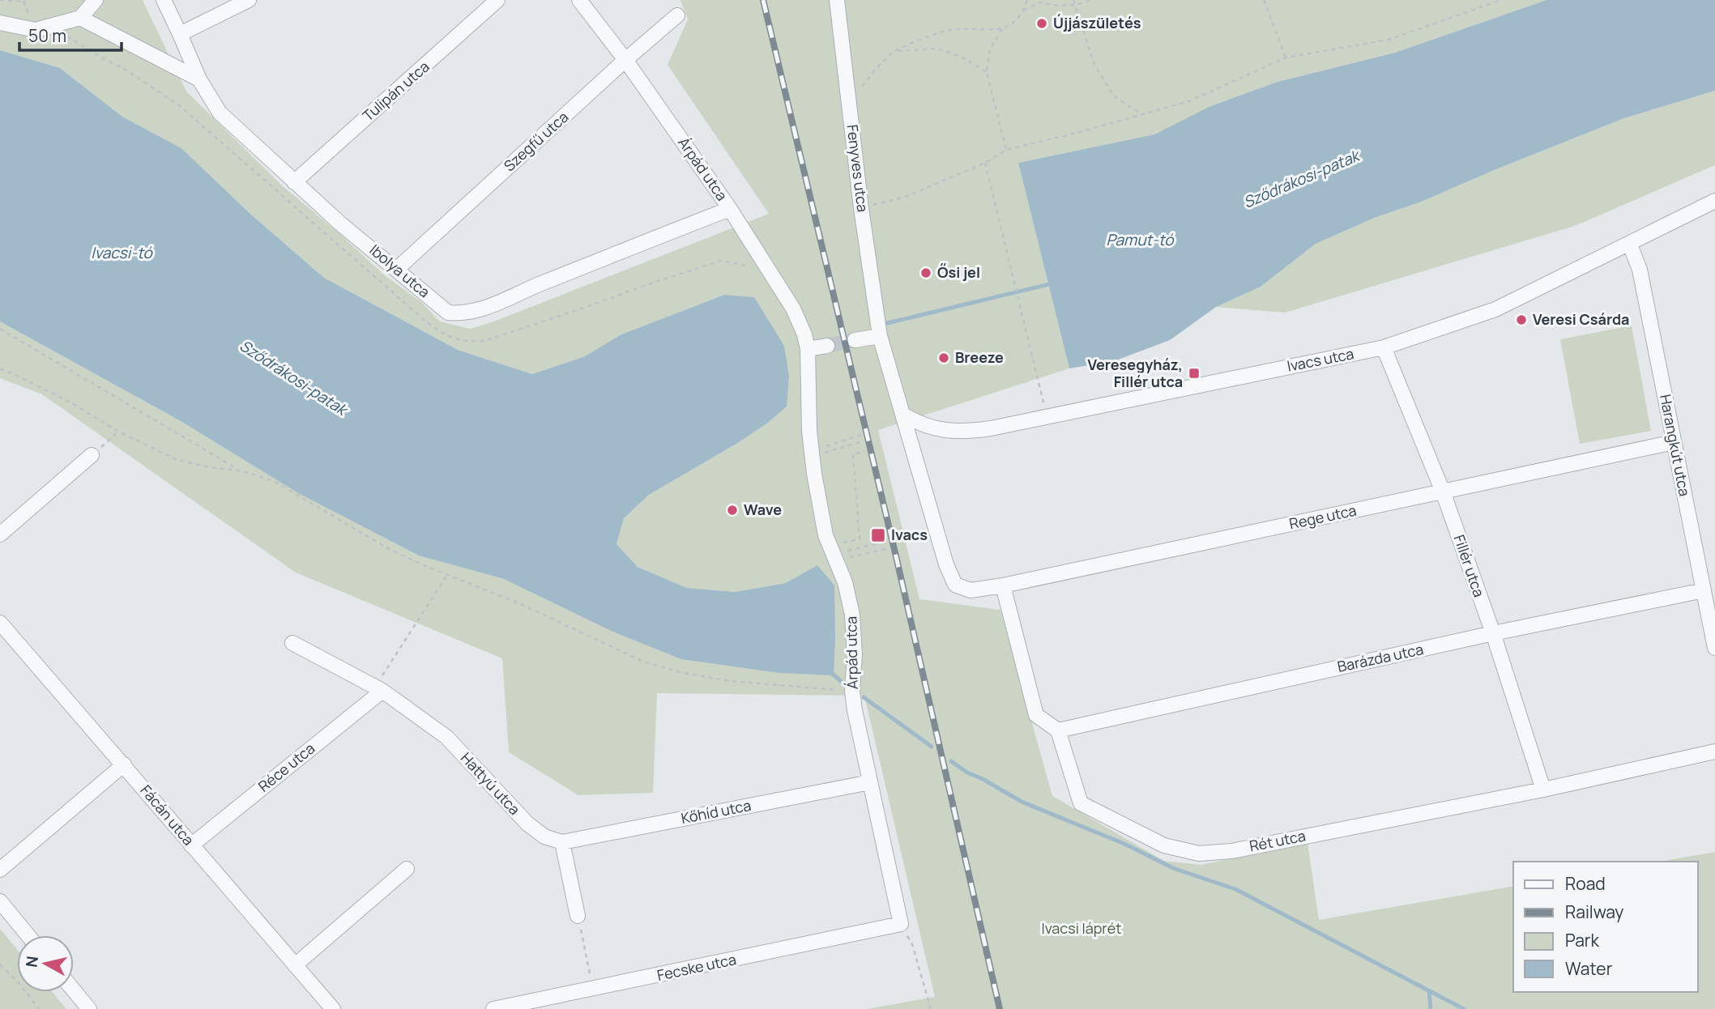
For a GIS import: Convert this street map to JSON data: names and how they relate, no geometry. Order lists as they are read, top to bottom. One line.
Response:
{"streets":{"street":["Tulipán utca","Szegfű utca","Fenyves utca","Árpád utca","Ibolya utca","Ivacs utca","Harangkút utca","Rege utca","Fillér utca","Barázda utca","Réce utca","Hattyú utca","Kőhíd utca","Fácán utca","Rét utca","Fecske utca"]},"crossings":[["Tulipán utca","Ibolya utca"],["Szegfű utca","Árpád utca"],["Szegfű utca","Ibolya utca"],["Fenyves utca","Ivacs utca"],["Fenyves utca","Rege utca"],["Árpád utca","Ibolya utca"],["Árpád utca","Kőhíd utca"],["Árpád utca","Fecske utca"],["Ivacs utca","Harangkút utca"],["Ivacs utca","Fillér utca"],["Harangkút utca","Rege utca"],["Harangkút utca","Barázda utca"],["Rege utca","Fillér utca"],["Fillér utca","Barázda utca"],["Fillér utca","Rét utca"],["Barázda utca","Rét utca"],["Réce utca","Hattyú utca"],["Réce utca","Fácán utca"],["Hattyú utca","Kőhíd utca"]],"water":["Sződrákosi-patak","Pamut-tó","Ivacsi-tó"],"parks":["Ivacsi láprét"],"places":{"other":["Újjászületés","Ősi jel","Veresi Csárda","Breeze","Wave"],"transit":["Veresegyház, Fillér utca","Ivacs"]},"legend":["Road","Railway","Park","Water"],"scale_bar":"50 m","north":"left"}
